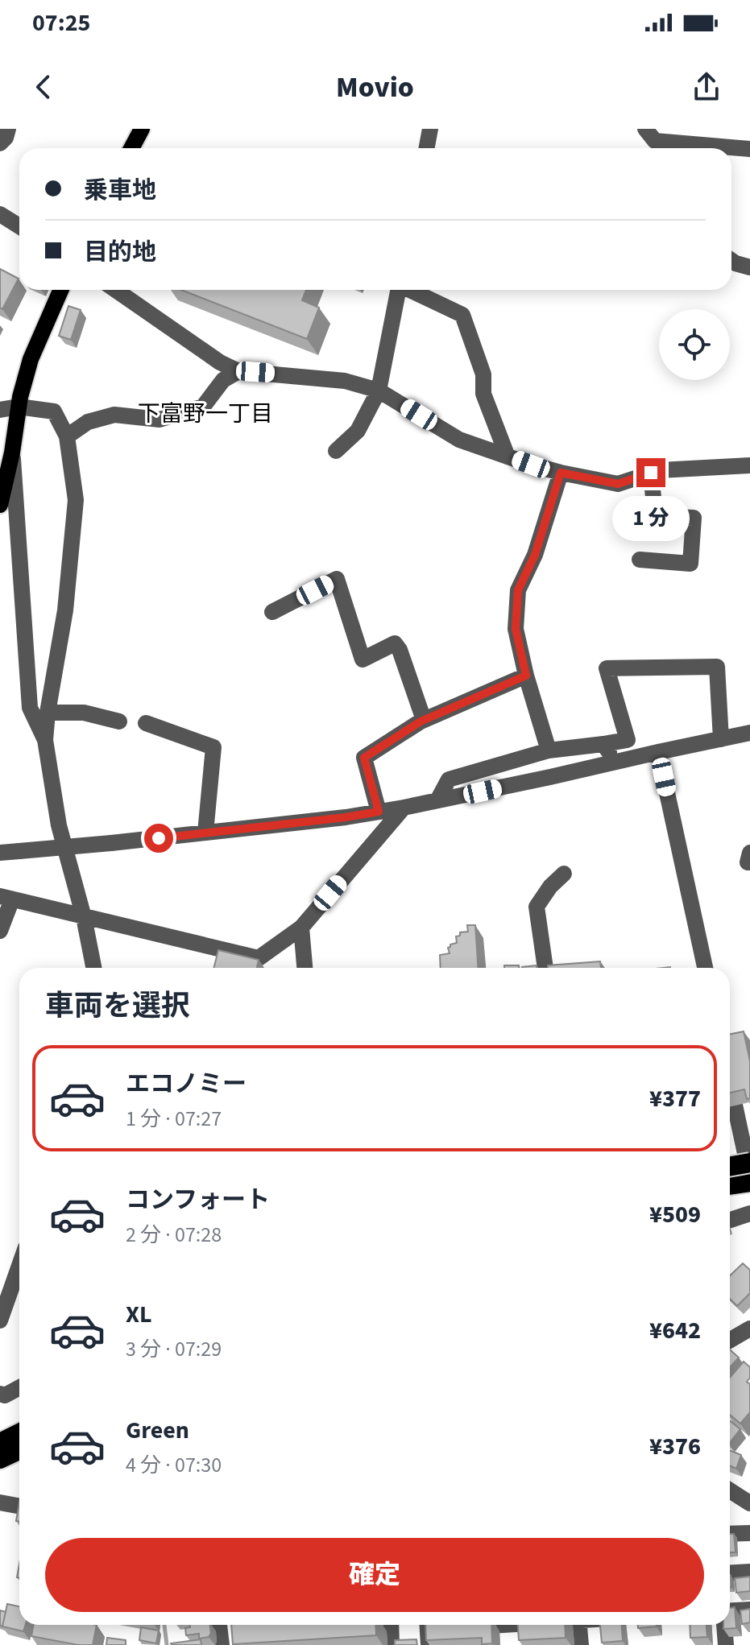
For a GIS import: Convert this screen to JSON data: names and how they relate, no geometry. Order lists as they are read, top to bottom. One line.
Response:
{"districts":["下富野一丁目"],"page":{"status":"07:25","header":"Movio","banner":["乗車地","目的地"],"bubble":"1 分","heading":"車両を選択","list":[{"name":"エコノミー","note":"1 分 · 07:27","value":"¥377"},{"name":"コンフォート","note":"2 分 · 07:28","value":"¥509"},{"name":"XL","note":"3 分 · 07:29","value":"¥642"},{"name":"Green","note":"4 分 · 07:30","value":"¥376"}],"buttons":"確定"}}
